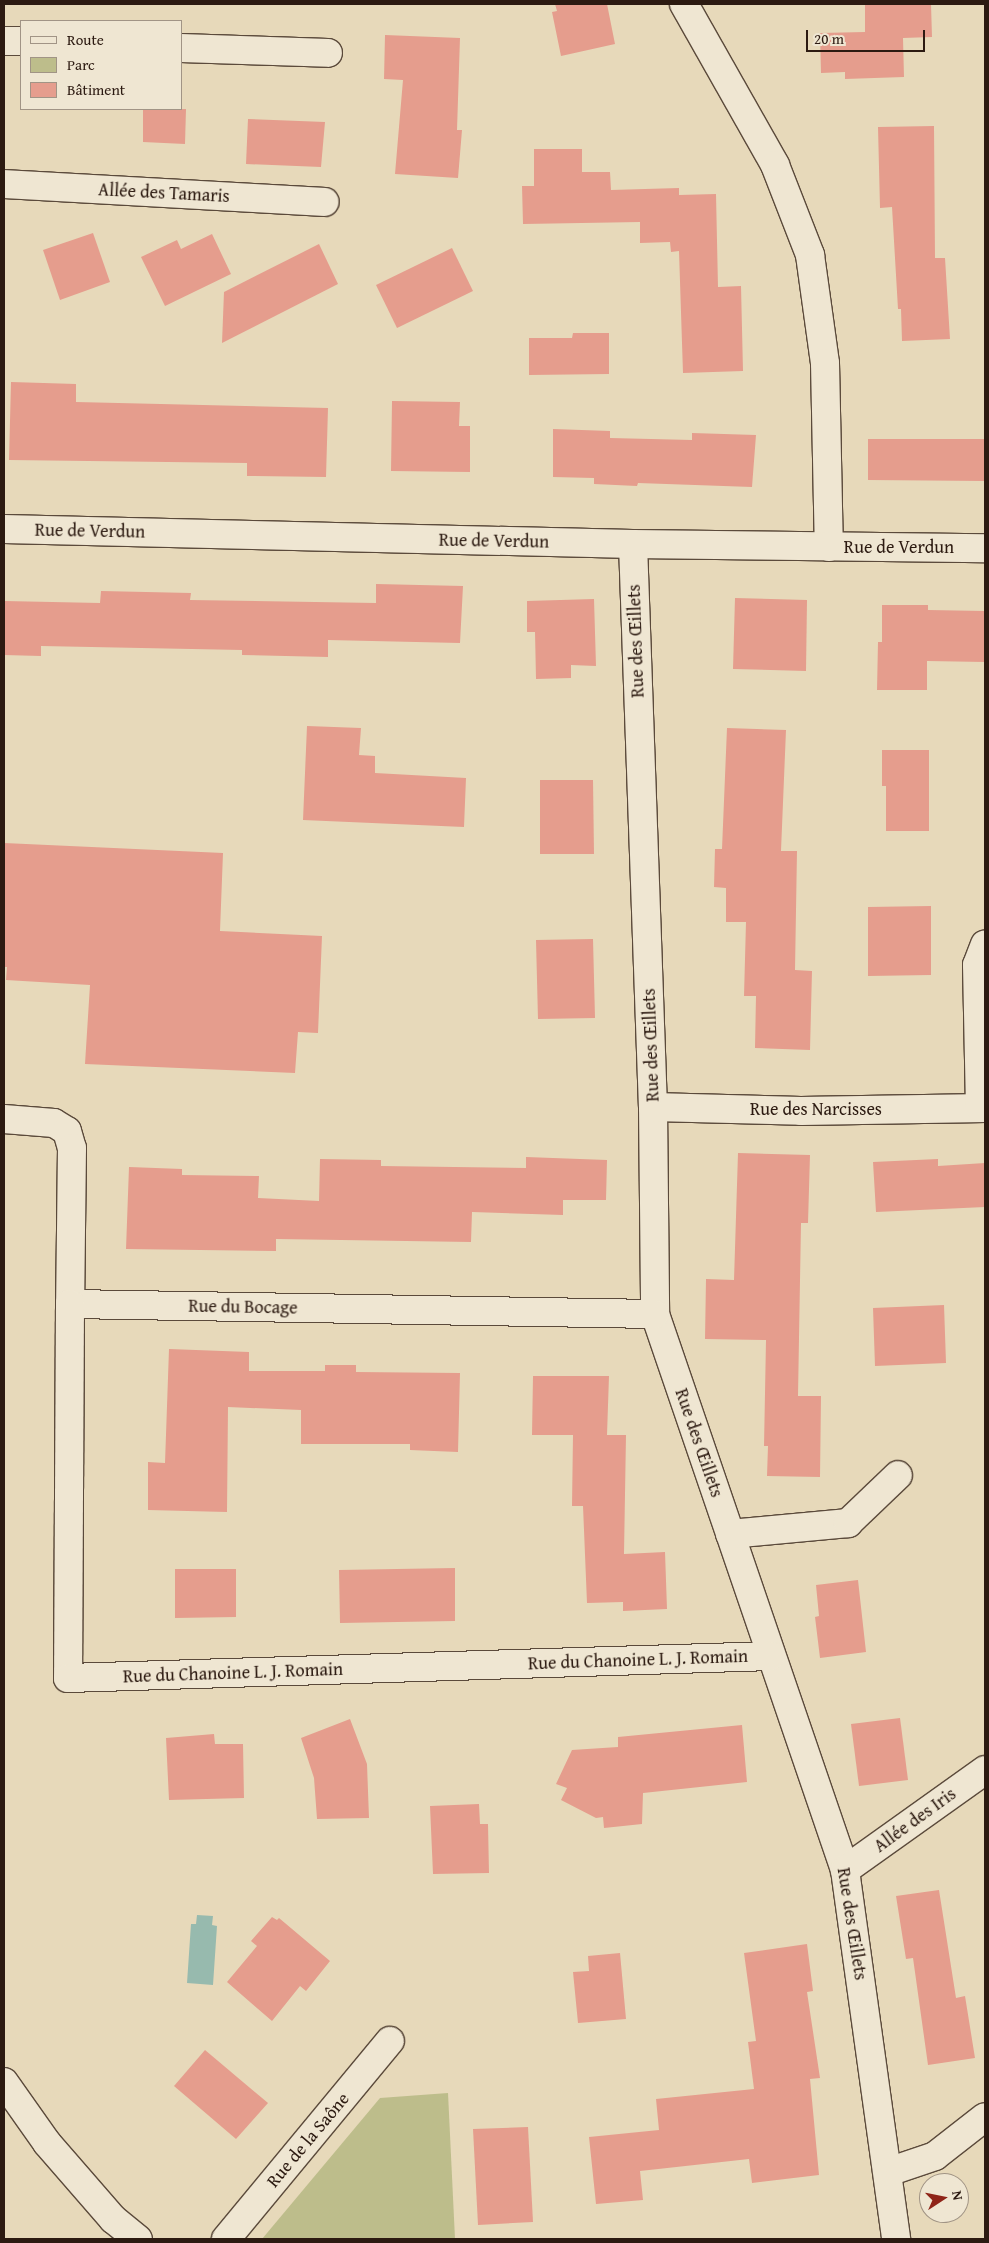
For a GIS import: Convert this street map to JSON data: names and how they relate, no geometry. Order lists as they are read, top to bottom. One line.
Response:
{"streets":{"street":["Allée des Tamaris","Rue de Verdun","Rue des Œillets","Rue des Narcisses","Rue du Bocage","Rue du Chanoine L. J. Romain","Allée des Iris","Rue de la Saône"]},"crossings":[["Rue de Verdun","Rue des Œillets"],["Rue des Œillets","Rue des Narcisses"],["Rue des Œillets","Rue du Bocage"],["Rue des Œillets","Rue du Chanoine L. J. Romain"],["Rue des Œillets","Allée des Iris"],["Rue du Bocage","Rue du Chanoine L. J. Romain"]],"legend":["Route","Parc","Bâtiment"],"scale_bar":"20 m","north":"right"}
